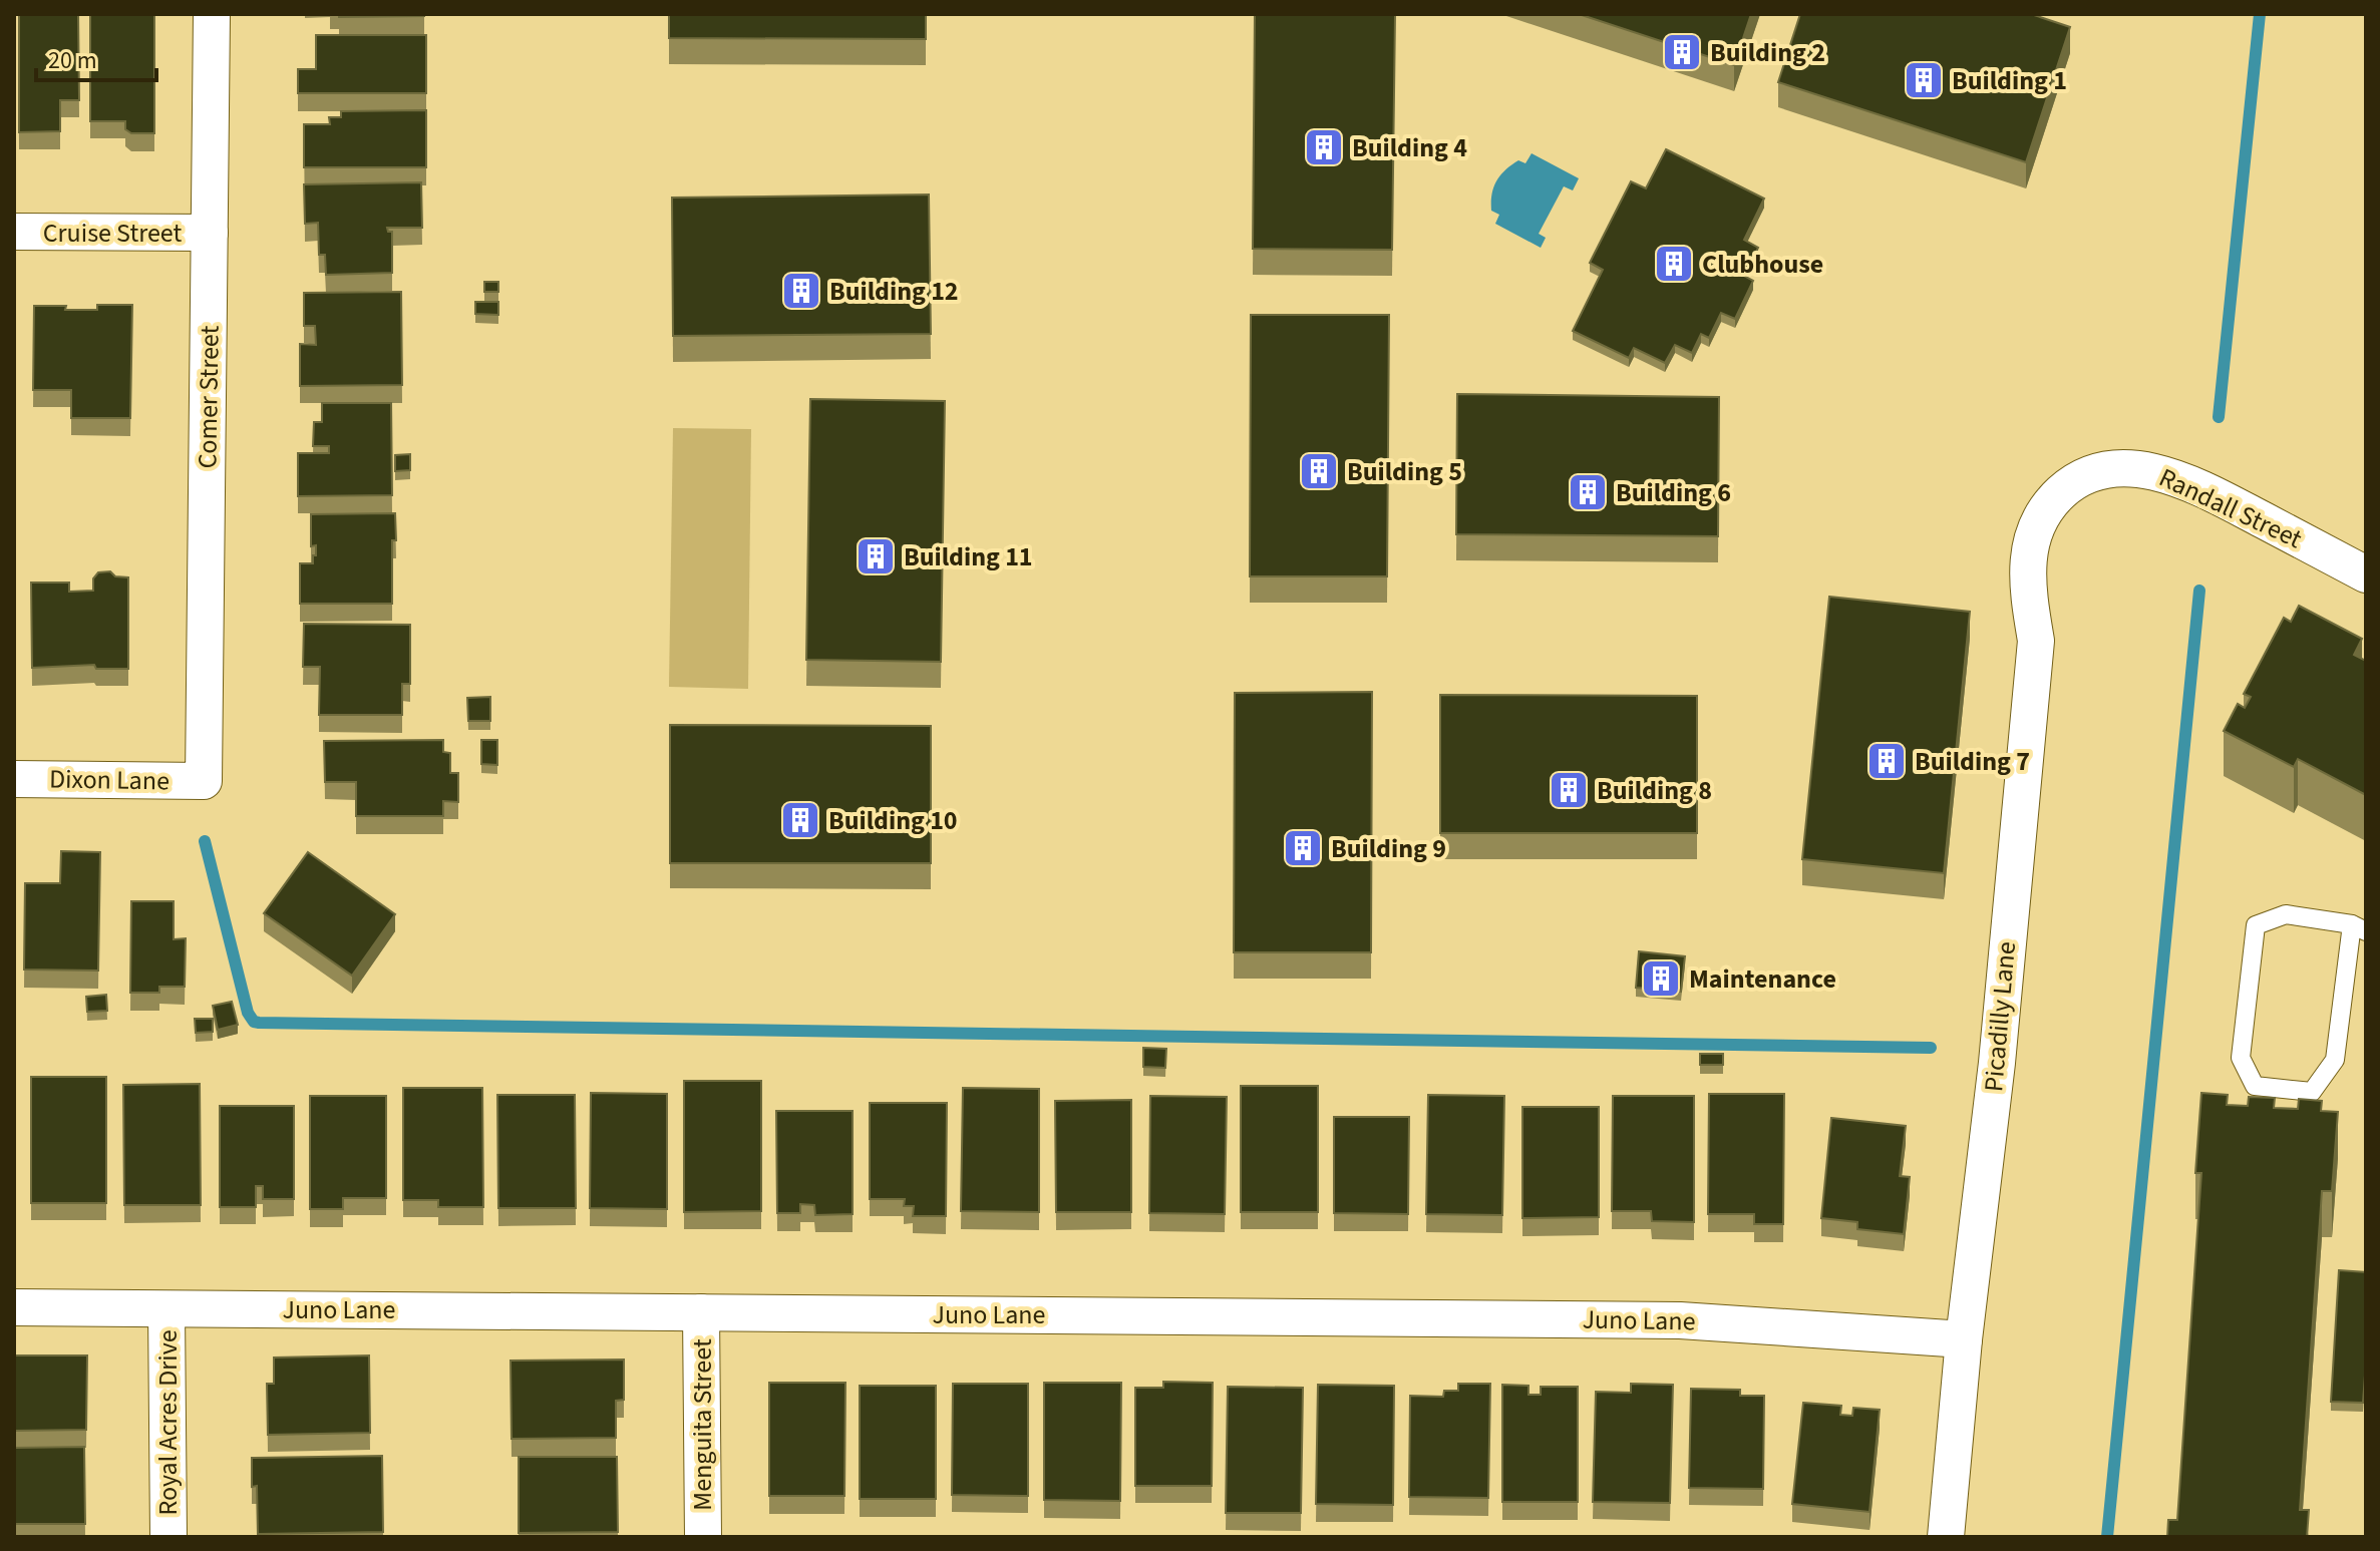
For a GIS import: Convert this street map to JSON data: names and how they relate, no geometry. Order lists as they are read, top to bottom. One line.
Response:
{"streets":{"street":["Cruise Street","Comer Street","Randall Street","Dixon Lane","Picadilly Lane","Juno Lane","Royal Acres Drive","Menguita Street"]},"crossings":[["Cruise Street","Comer Street"],["Comer Street","Dixon Lane"],["Randall Street","Picadilly Lane"],["Picadilly Lane","Juno Lane"],["Juno Lane","Royal Acres Drive"],["Juno Lane","Menguita Street"]],"places":{"building":["Building 2","Building 1","Building 4","Clubhouse","Building 12","Building 5","Building 6","Building 11","Building 7","Building 8","Building 10","Building 9","Maintenance"]},"scale_bar":"20 m"}
